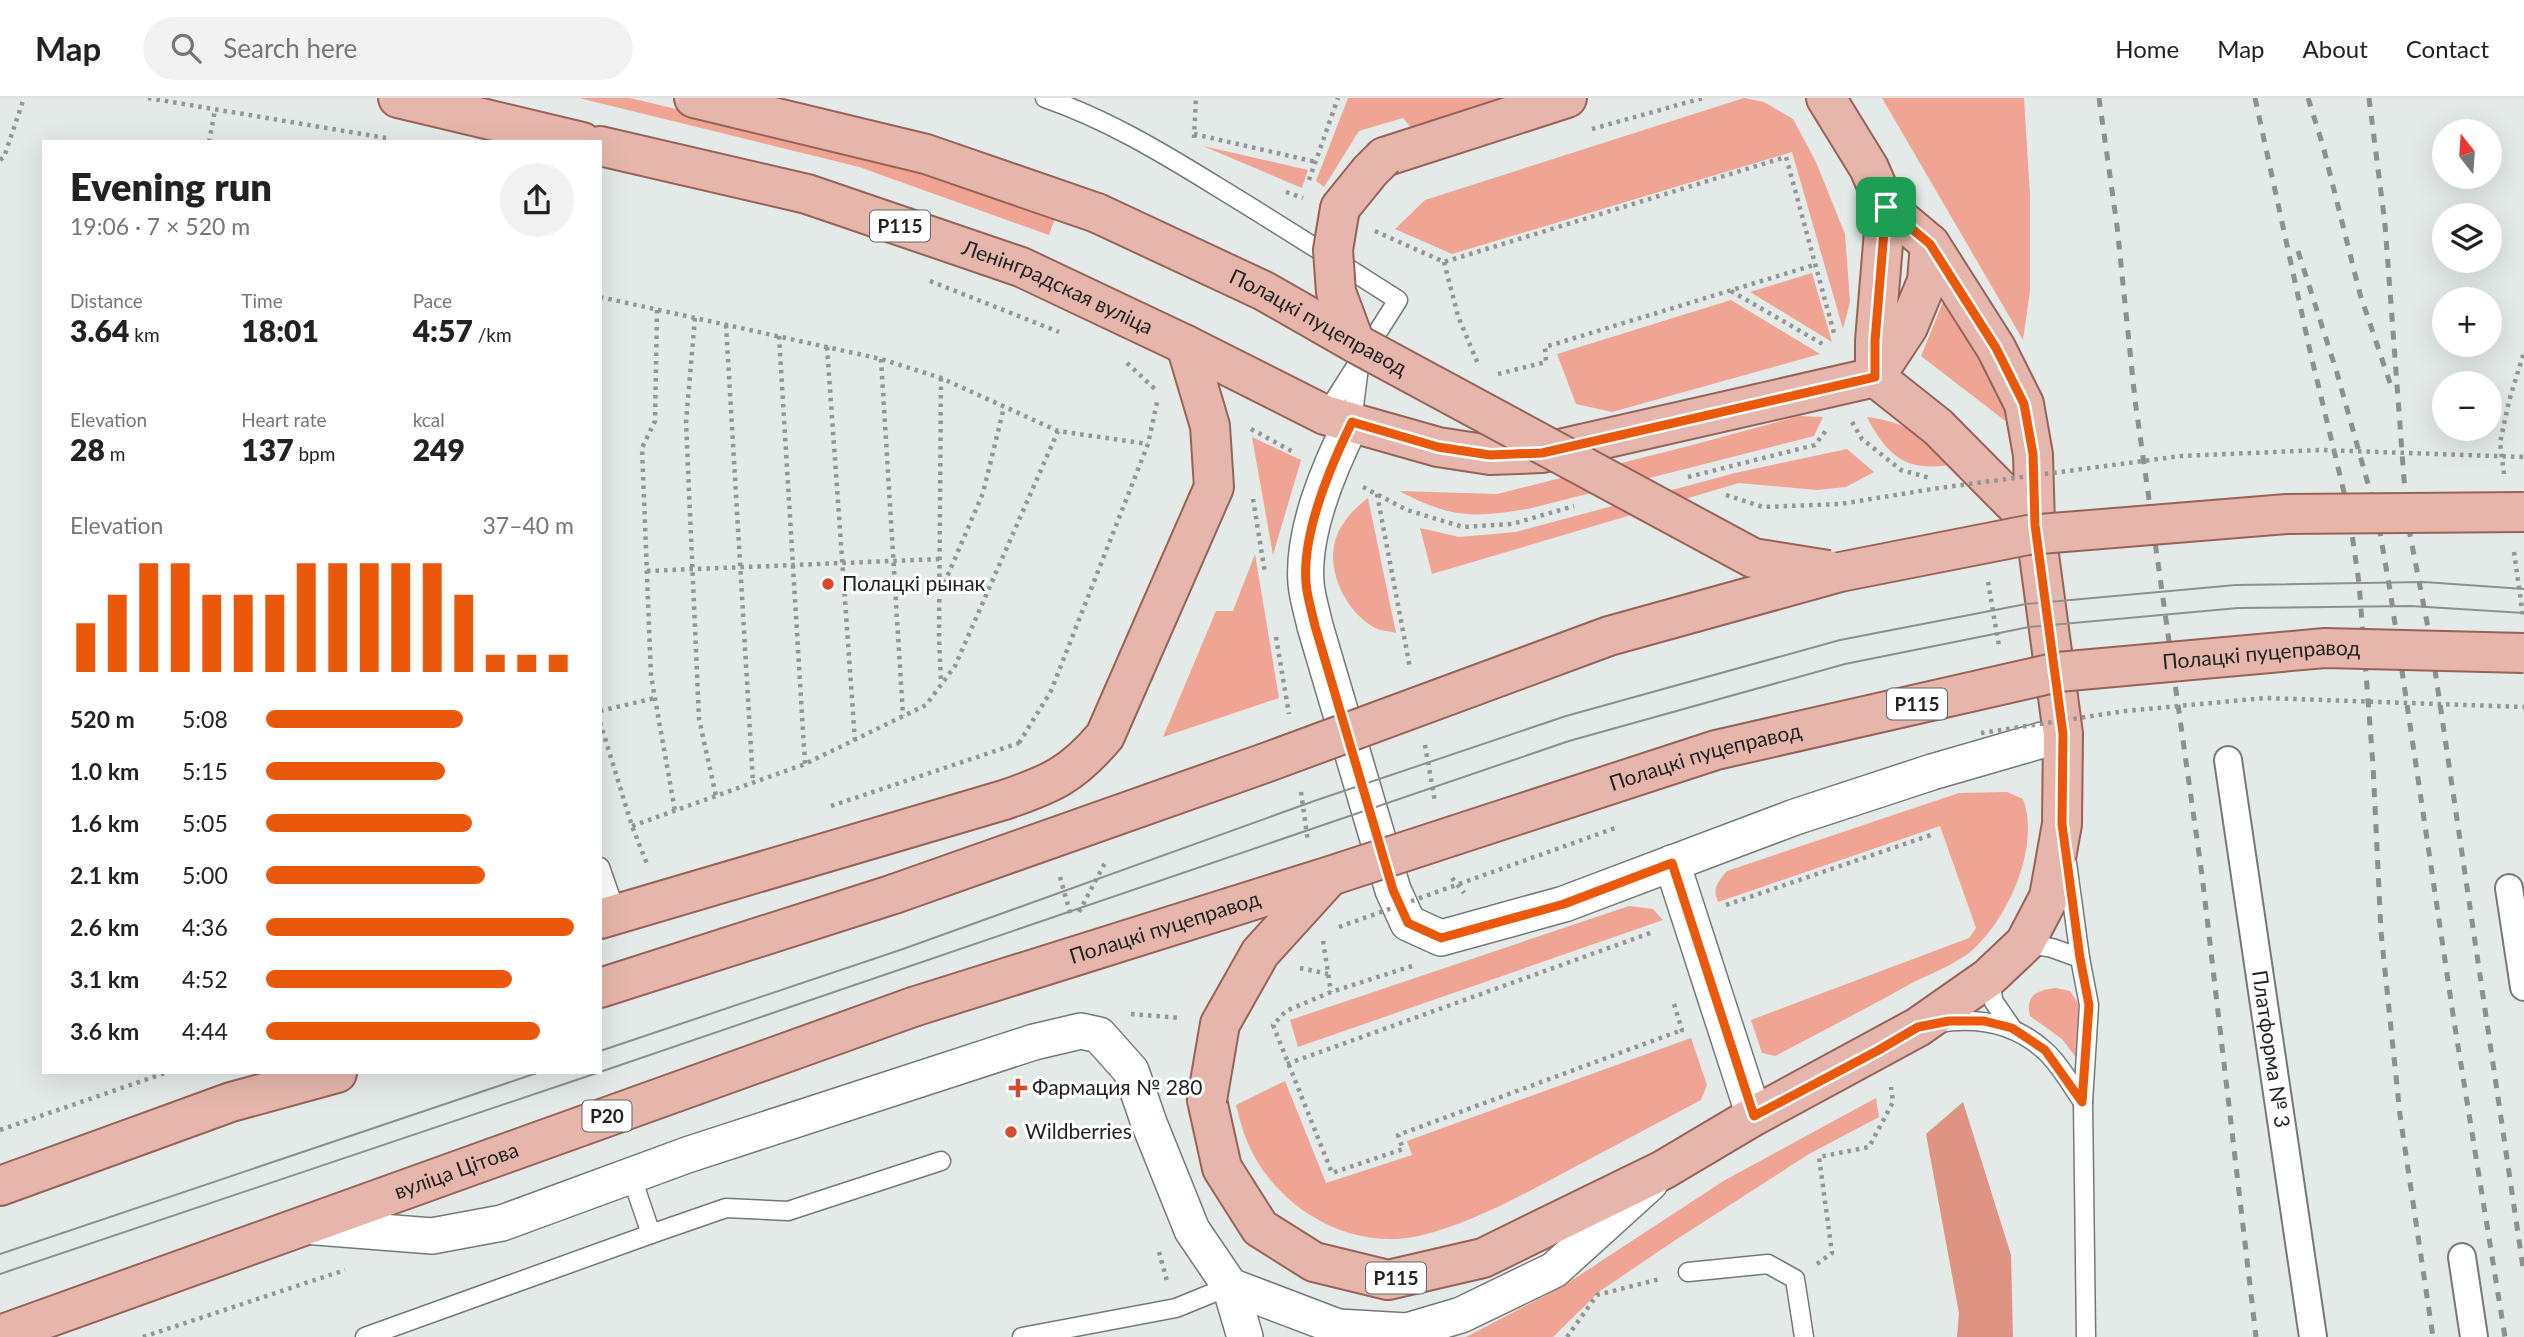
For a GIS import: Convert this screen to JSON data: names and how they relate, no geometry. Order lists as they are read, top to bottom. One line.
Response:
{"streets":{"main road":["Р115","Ленінградская вуліца","Полацкі пуцеправод","Р20","вуліца Цітова"],"street":["Платформа № 3"]},"crossings":[["Р115","Ленінградская вуліца"],["Р115","Полацкі пуцеправод"],["Полацкі пуцеправод","вуліца Цітова"]],"places":{"other":["Полацкі рынак","Wildberries"],"health":["Фармация № 280"]},"north":"top","page":{"header":"Map","search":"Search here","nav":["Home","Map","About","Contact"],"map_buttons":["+","−"],"heading":["Evening run","19:06 · 7 × 520 m"],"stats":[["Distance","3.64 km"],["Time","18:01"],["Pace","4:57 /km"],["Elevation","28 m"],["Heart rate","137 bpm"],["kcal","249"]],"chart":["Elevation","37–40 m"],"list":[{"name":"520 m","note":"5:08"},{"name":"1.0 km","note":"5:15"},{"name":"1.6 km","note":"5:05"},{"name":"2.1 km","note":"5:00"},{"name":"2.6 km","note":"4:36"},{"name":"3.1 km","note":"4:52"},{"name":"3.6 km","note":"4:44"}]}}
